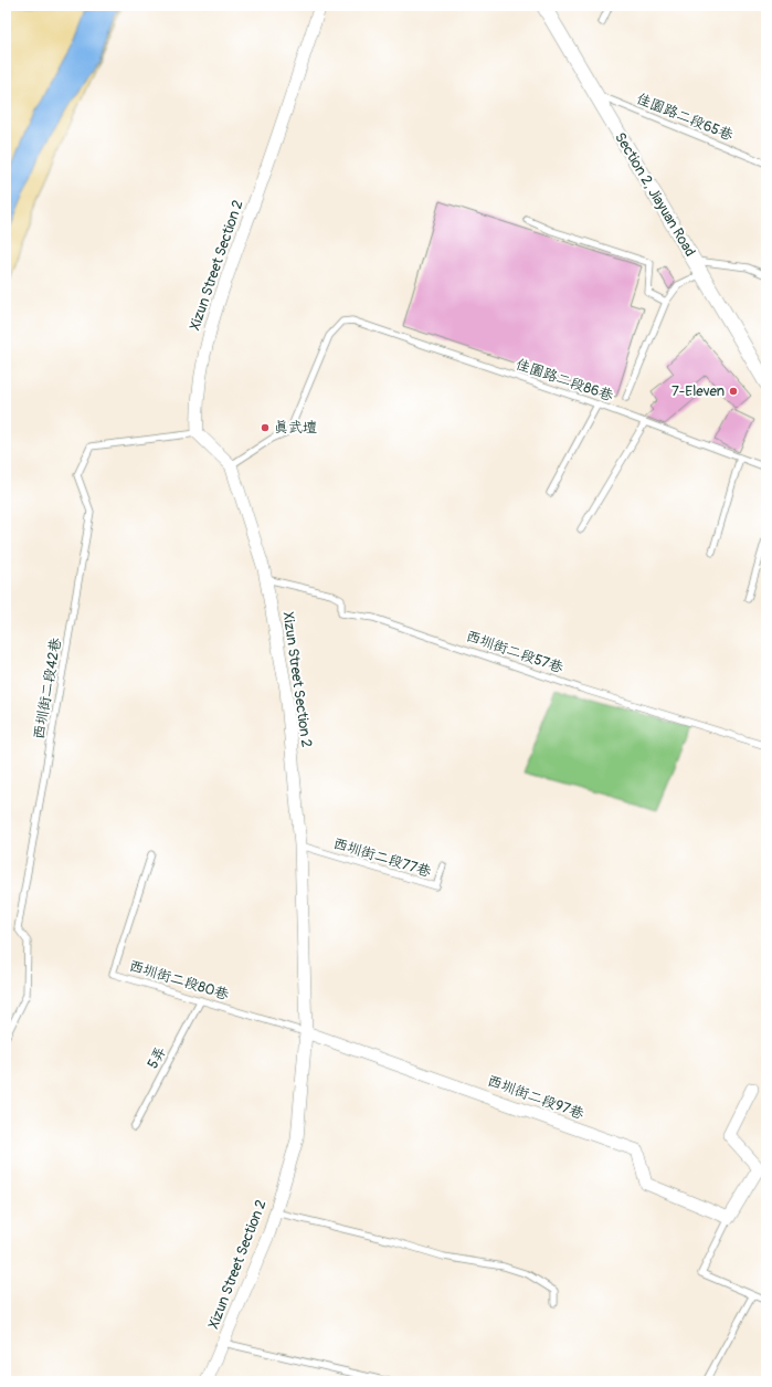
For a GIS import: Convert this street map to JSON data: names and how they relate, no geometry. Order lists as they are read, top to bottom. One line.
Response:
{"streets":{"street":["Section 2, Jiayuan Road","Xizun Street Section 2","西圳街二段97巷"],"lane":["佳園路二段65巷","佳園路二段86巷","西圳街二段57巷","西圳街二段42巷","西圳街二段77巷","西圳街二段80巷","5弄"]},"crossings":[["佳園路二段65巷","Section 2, Jiayuan Road"],["Xizun Street Section 2","佳園路二段86巷"],["Xizun Street Section 2","西圳街二段57巷"],["Xizun Street Section 2","西圳街二段42巷"],["Xizun Street Section 2","西圳街二段77巷"],["Xizun Street Section 2","西圳街二段80巷"],["Xizun Street Section 2","西圳街二段97巷"],["西圳街二段80巷","5弄"],["西圳街二段80巷","西圳街二段97巷"]],"places":["7-Eleven","真武壇"]}
